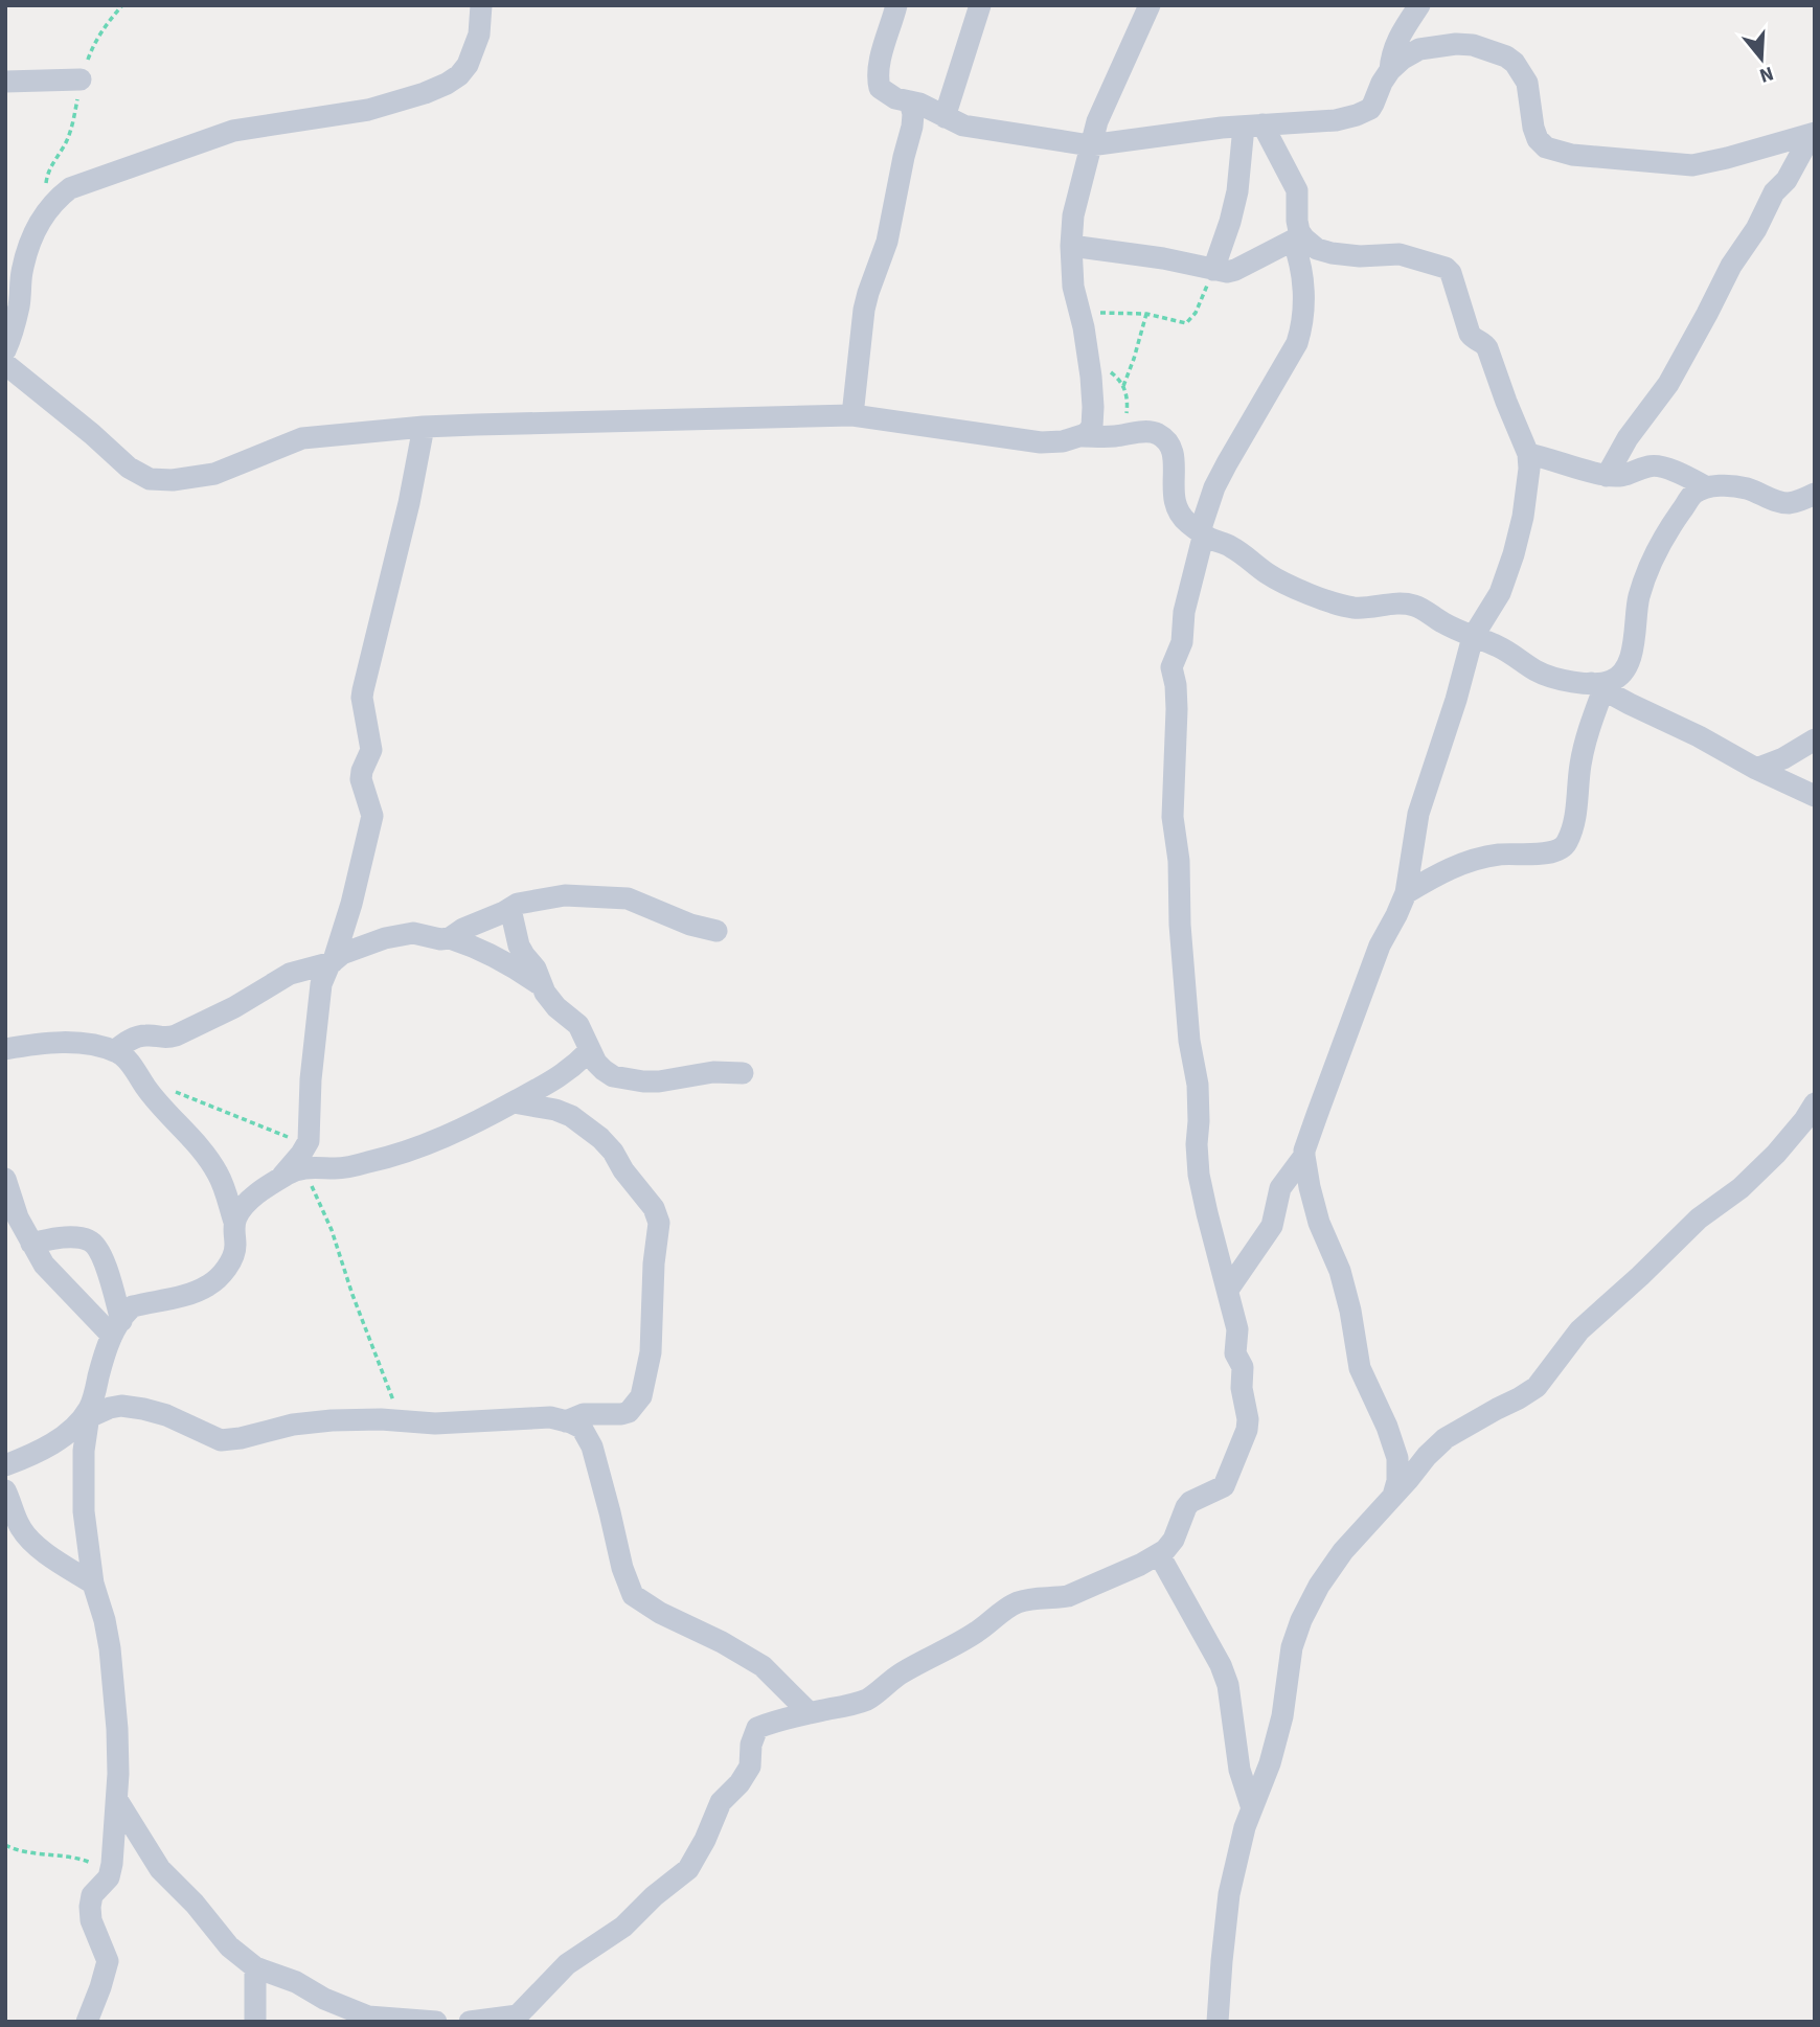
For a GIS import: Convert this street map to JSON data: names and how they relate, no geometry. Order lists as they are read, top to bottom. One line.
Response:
{"north":"bottom"}
